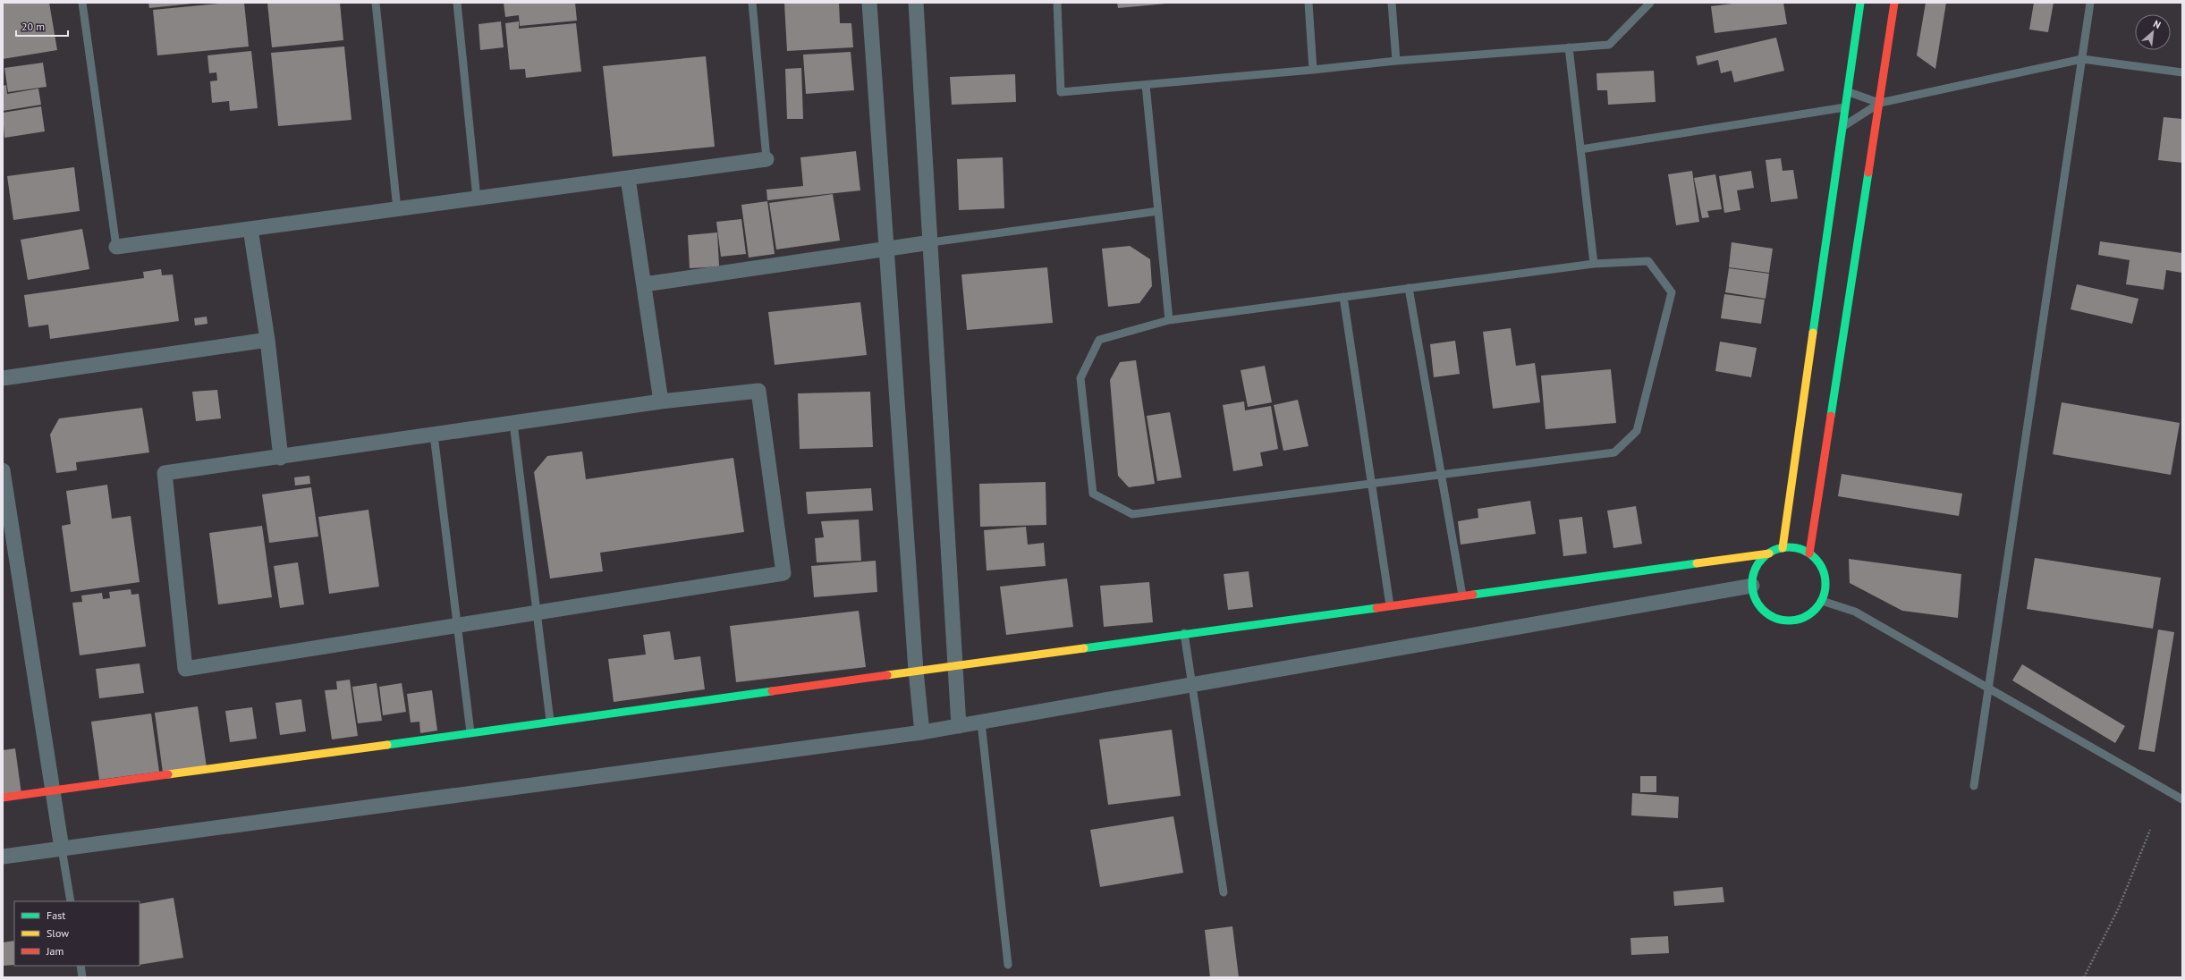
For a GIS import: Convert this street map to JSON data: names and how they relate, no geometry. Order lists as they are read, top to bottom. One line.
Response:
{"legend":["Fast","Slow","Jam"],"scale_bar":"20 m","north":"top right"}
